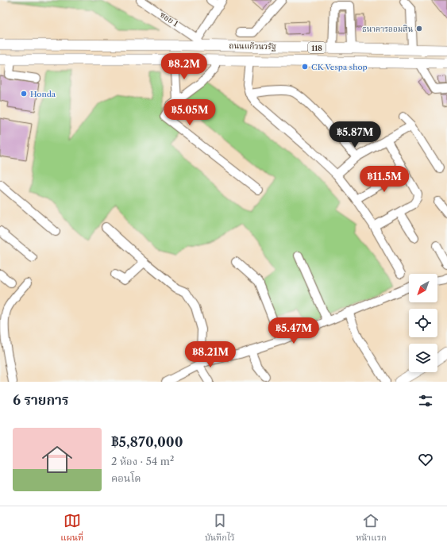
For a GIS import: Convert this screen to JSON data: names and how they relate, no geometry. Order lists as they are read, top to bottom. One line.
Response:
{"streets":{"main road":["ถนนแก้วนวรัฐ","118"],"street":["ซอย 1"]},"crossings":[["ซอย 1","ถนนแก้วนวรัฐ"]],"places":["ธนาคารออมสิน","CK Vespa shop","Honda"],"north":"bottom left","page":{"price":["฿8.2M","฿5.05M","฿5.87M","฿11.5M","฿5.47M","฿8.21M"],"heading":"6 รายการ","list":[{"name":"฿5,870,000","note":"2 ห้อง · 54 m² · คอนโด"}],"tabs":["แผนที่","บันทึกไว้","หน้าแรก"]}}
